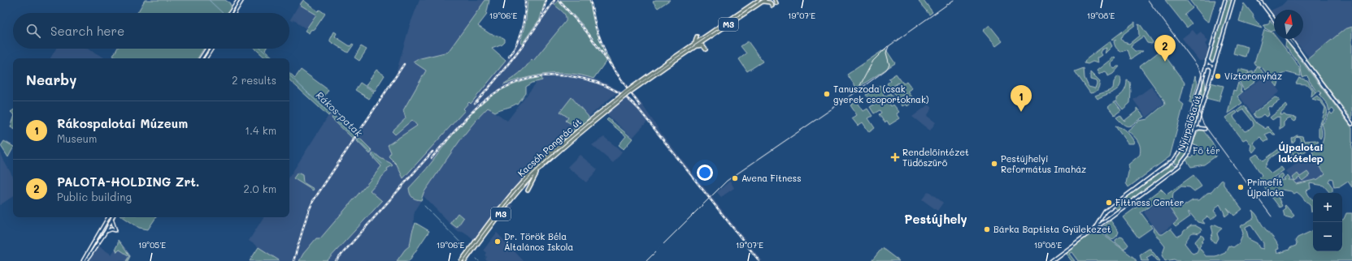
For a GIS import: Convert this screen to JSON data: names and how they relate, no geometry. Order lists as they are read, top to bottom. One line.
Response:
{"streets":{"main road":["M3","Nyírpalota út","Kacsóh Pongrác út"]},"crossings":[["M3","Kacsóh Pongrác út"]],"districts":["Újpalotai lakótelep","Pestújhely"],"water":["Rákos-patak"],"parks":["Fő tér"],"places":{"other":["Víztoronyház","Tanuszoda (csak gyerek csoportoknak)","Pestújhelyi Református Imaház","Avena Fitness","Primefit Újpalota","Fittness Center","Bárka Baptista Gyülekezet","Dr. Török Béla Általános Iskola"],"health":["Rendelőintézet Tüdőszűrő"]},"north":"top","page":{"search":"Search here","pins":["2","1"],"heading":["Nearby","2 results"],"list":[{"mark":"1","name":"Rákospalotai Múzeum","note":"Museum","value":"1.4 km"},{"mark":"2","name":"PALOTA-HOLDING Zrt.","note":"Public building","value":"2.0 km"}],"map_buttons":["+","−"]},"coordinates":["19°06'E","19°07'E","19°08'E","19°05'E"]}
